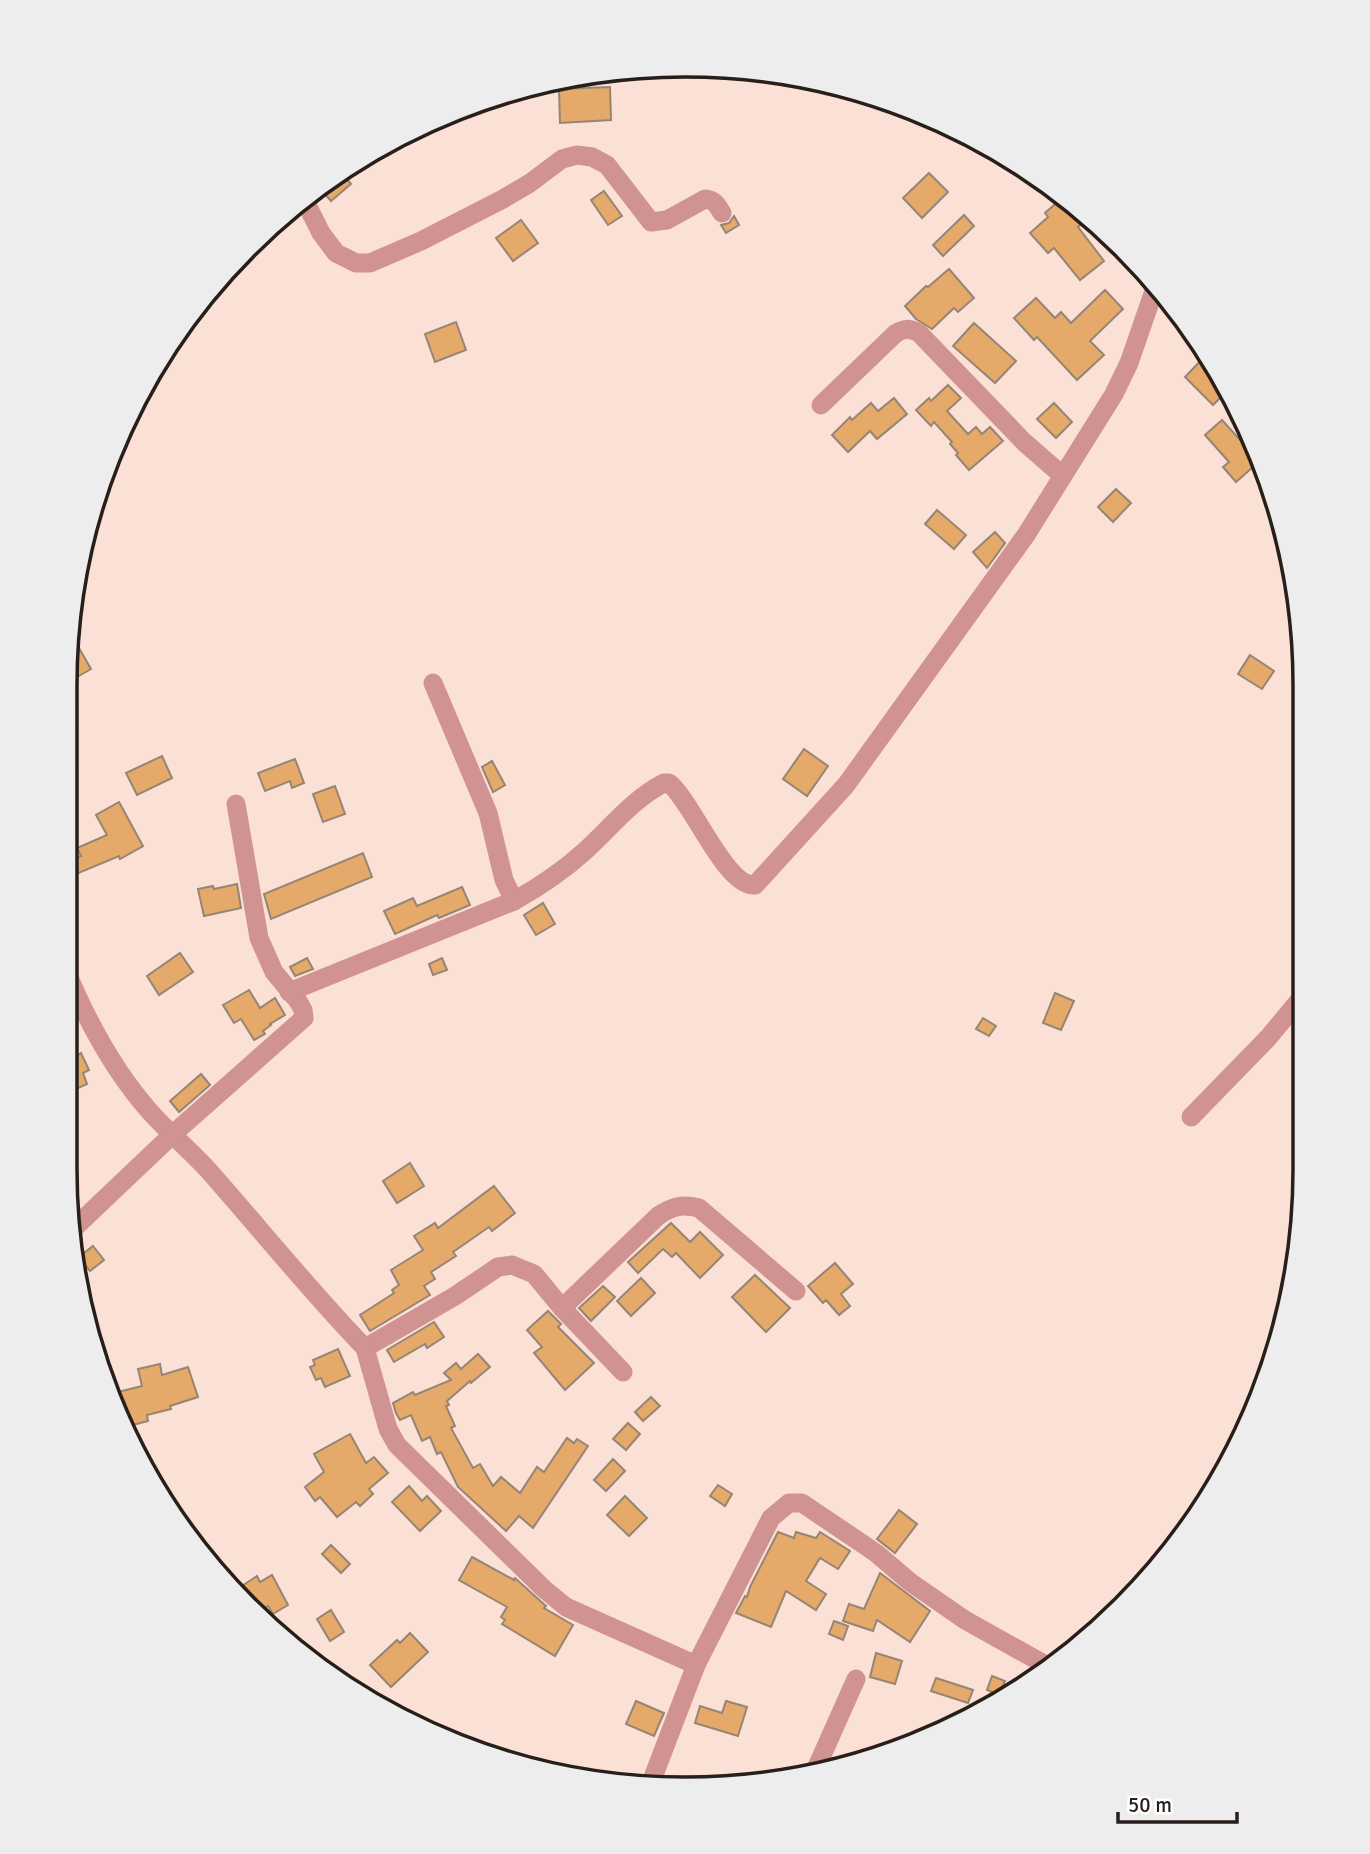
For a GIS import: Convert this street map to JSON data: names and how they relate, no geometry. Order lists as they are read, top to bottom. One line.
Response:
{"scale_bar":"50 m"}
